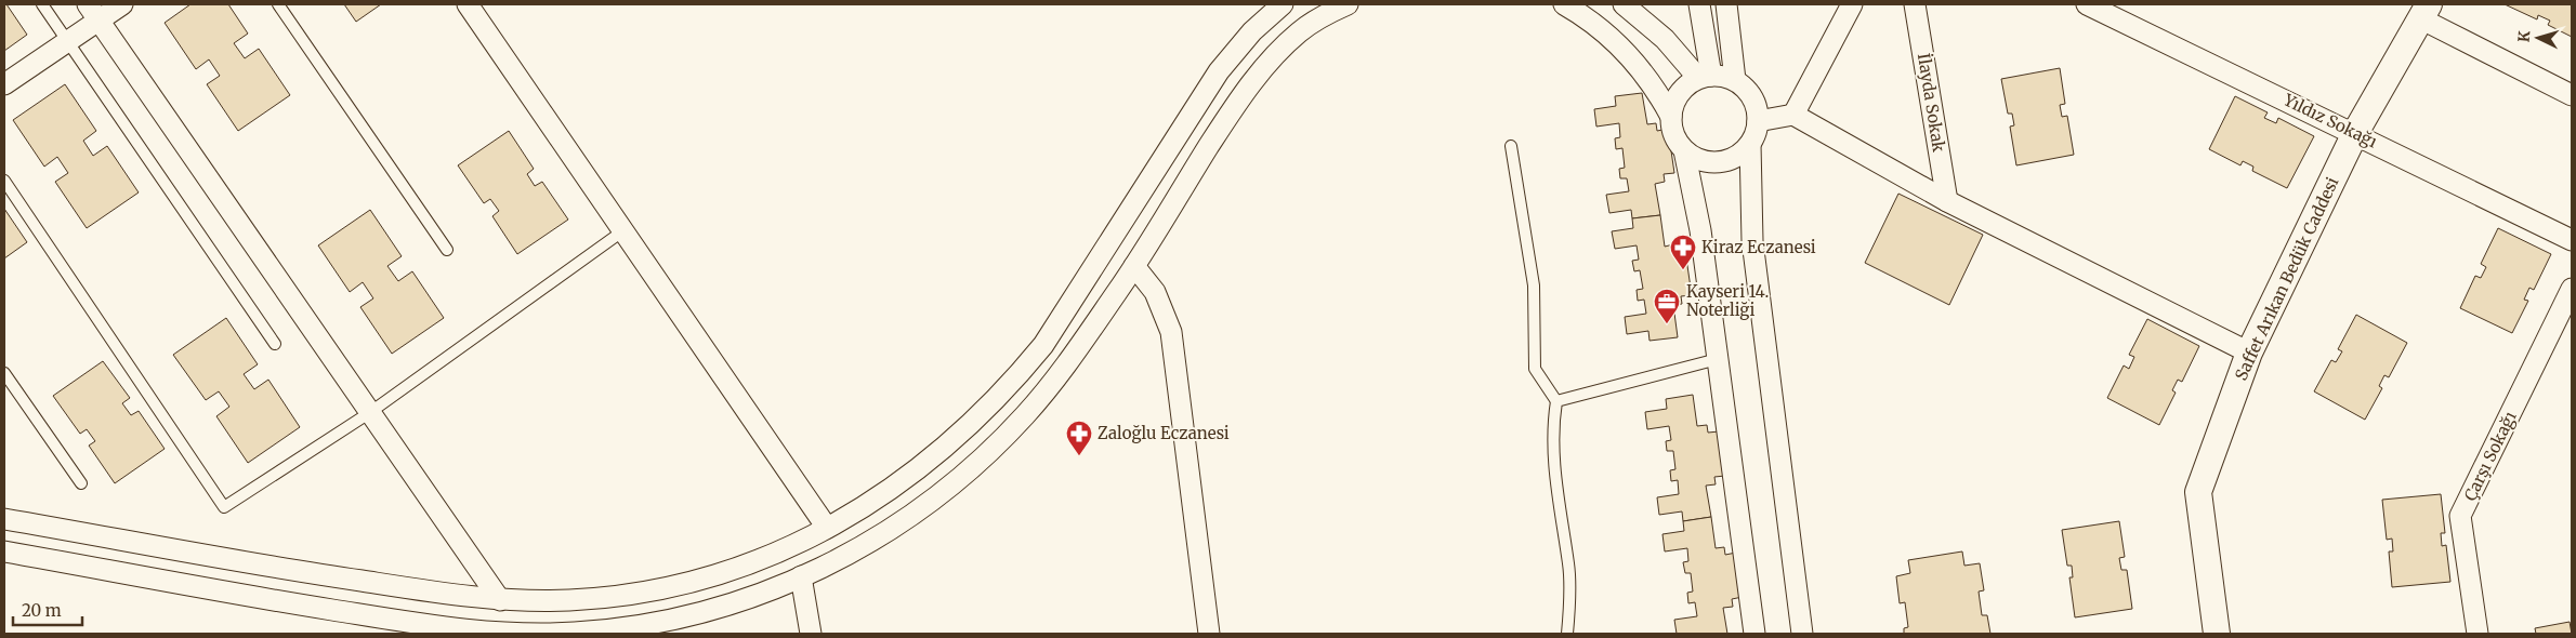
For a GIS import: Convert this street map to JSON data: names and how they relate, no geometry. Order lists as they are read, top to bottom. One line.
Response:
{"streets":{"street":["İlayda Sokak","Yıldız Sokağı","Saffet Arıkan Bedük Caddesi","Çarşı Sokağı"]},"crossings":[["Yıldız Sokağı","Saffet Arıkan Bedük Caddesi"]],"places":{"pharmacy":["Kiraz Eczanesi","Zaloğlu Eczanesi"],"office":["Kayseri 14. Noterliği"]},"scale_bar":"20 m","north":"left"}
